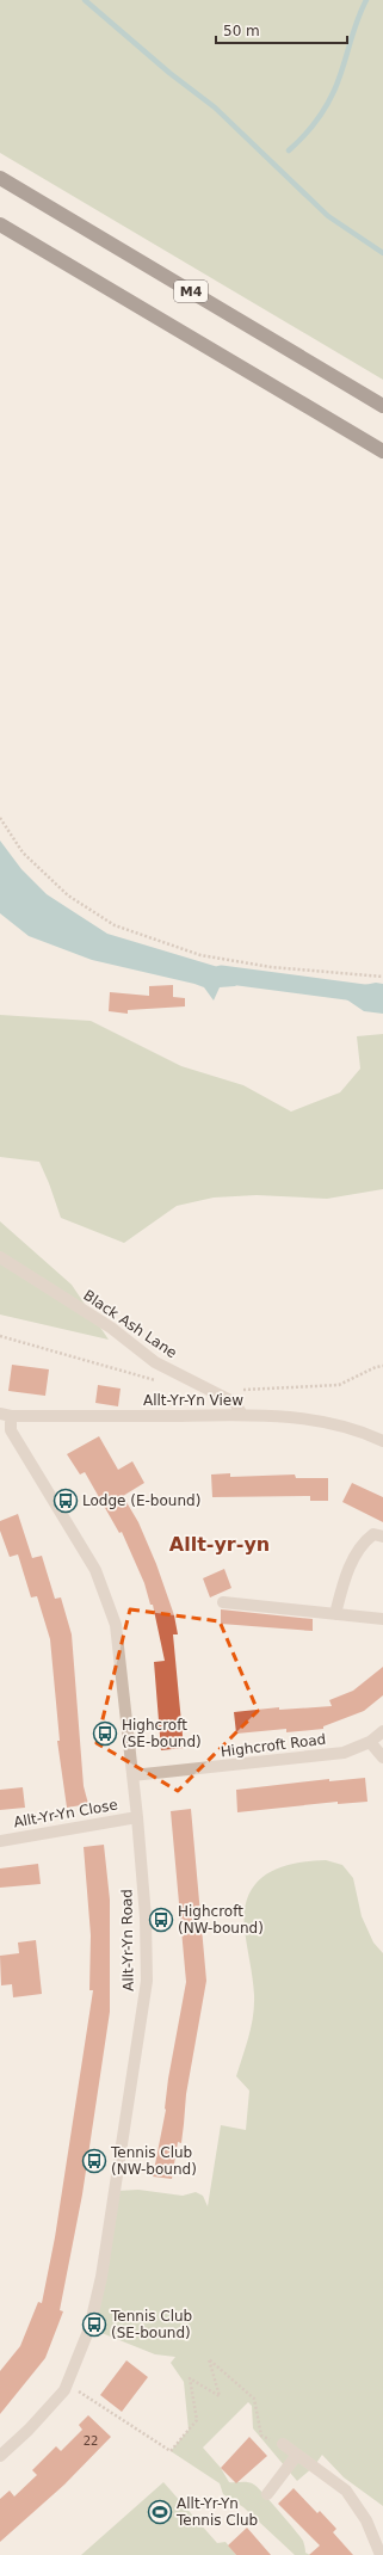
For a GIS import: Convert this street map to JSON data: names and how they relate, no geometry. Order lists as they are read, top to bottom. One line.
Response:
{"streets":{"highway":["M4"],"street":["Black Ash Lane","Allt-Yr-Yn View","Highcroft Road","Allt-Yr-Yn Close","Allt-Yr-Yn Road"]},"crossings":[["Allt-Yr-Yn View","Allt-Yr-Yn Road"],["Highcroft Road","Allt-Yr-Yn Road"],["Allt-Yr-Yn Close","Allt-Yr-Yn Road"]],"districts":["Allt-yr-yn"],"places":{"bus stop":["Lodge (E-bound)","Highcroft (SE-bound)","Highcroft (NW-bound)","Tennis Club (NW-bound)","Tennis Club (SE-bound)"],"sports":["Allt-Yr-Yn Tennis Club"]},"house_numbers":["22"],"scale_bar":"50 m"}
